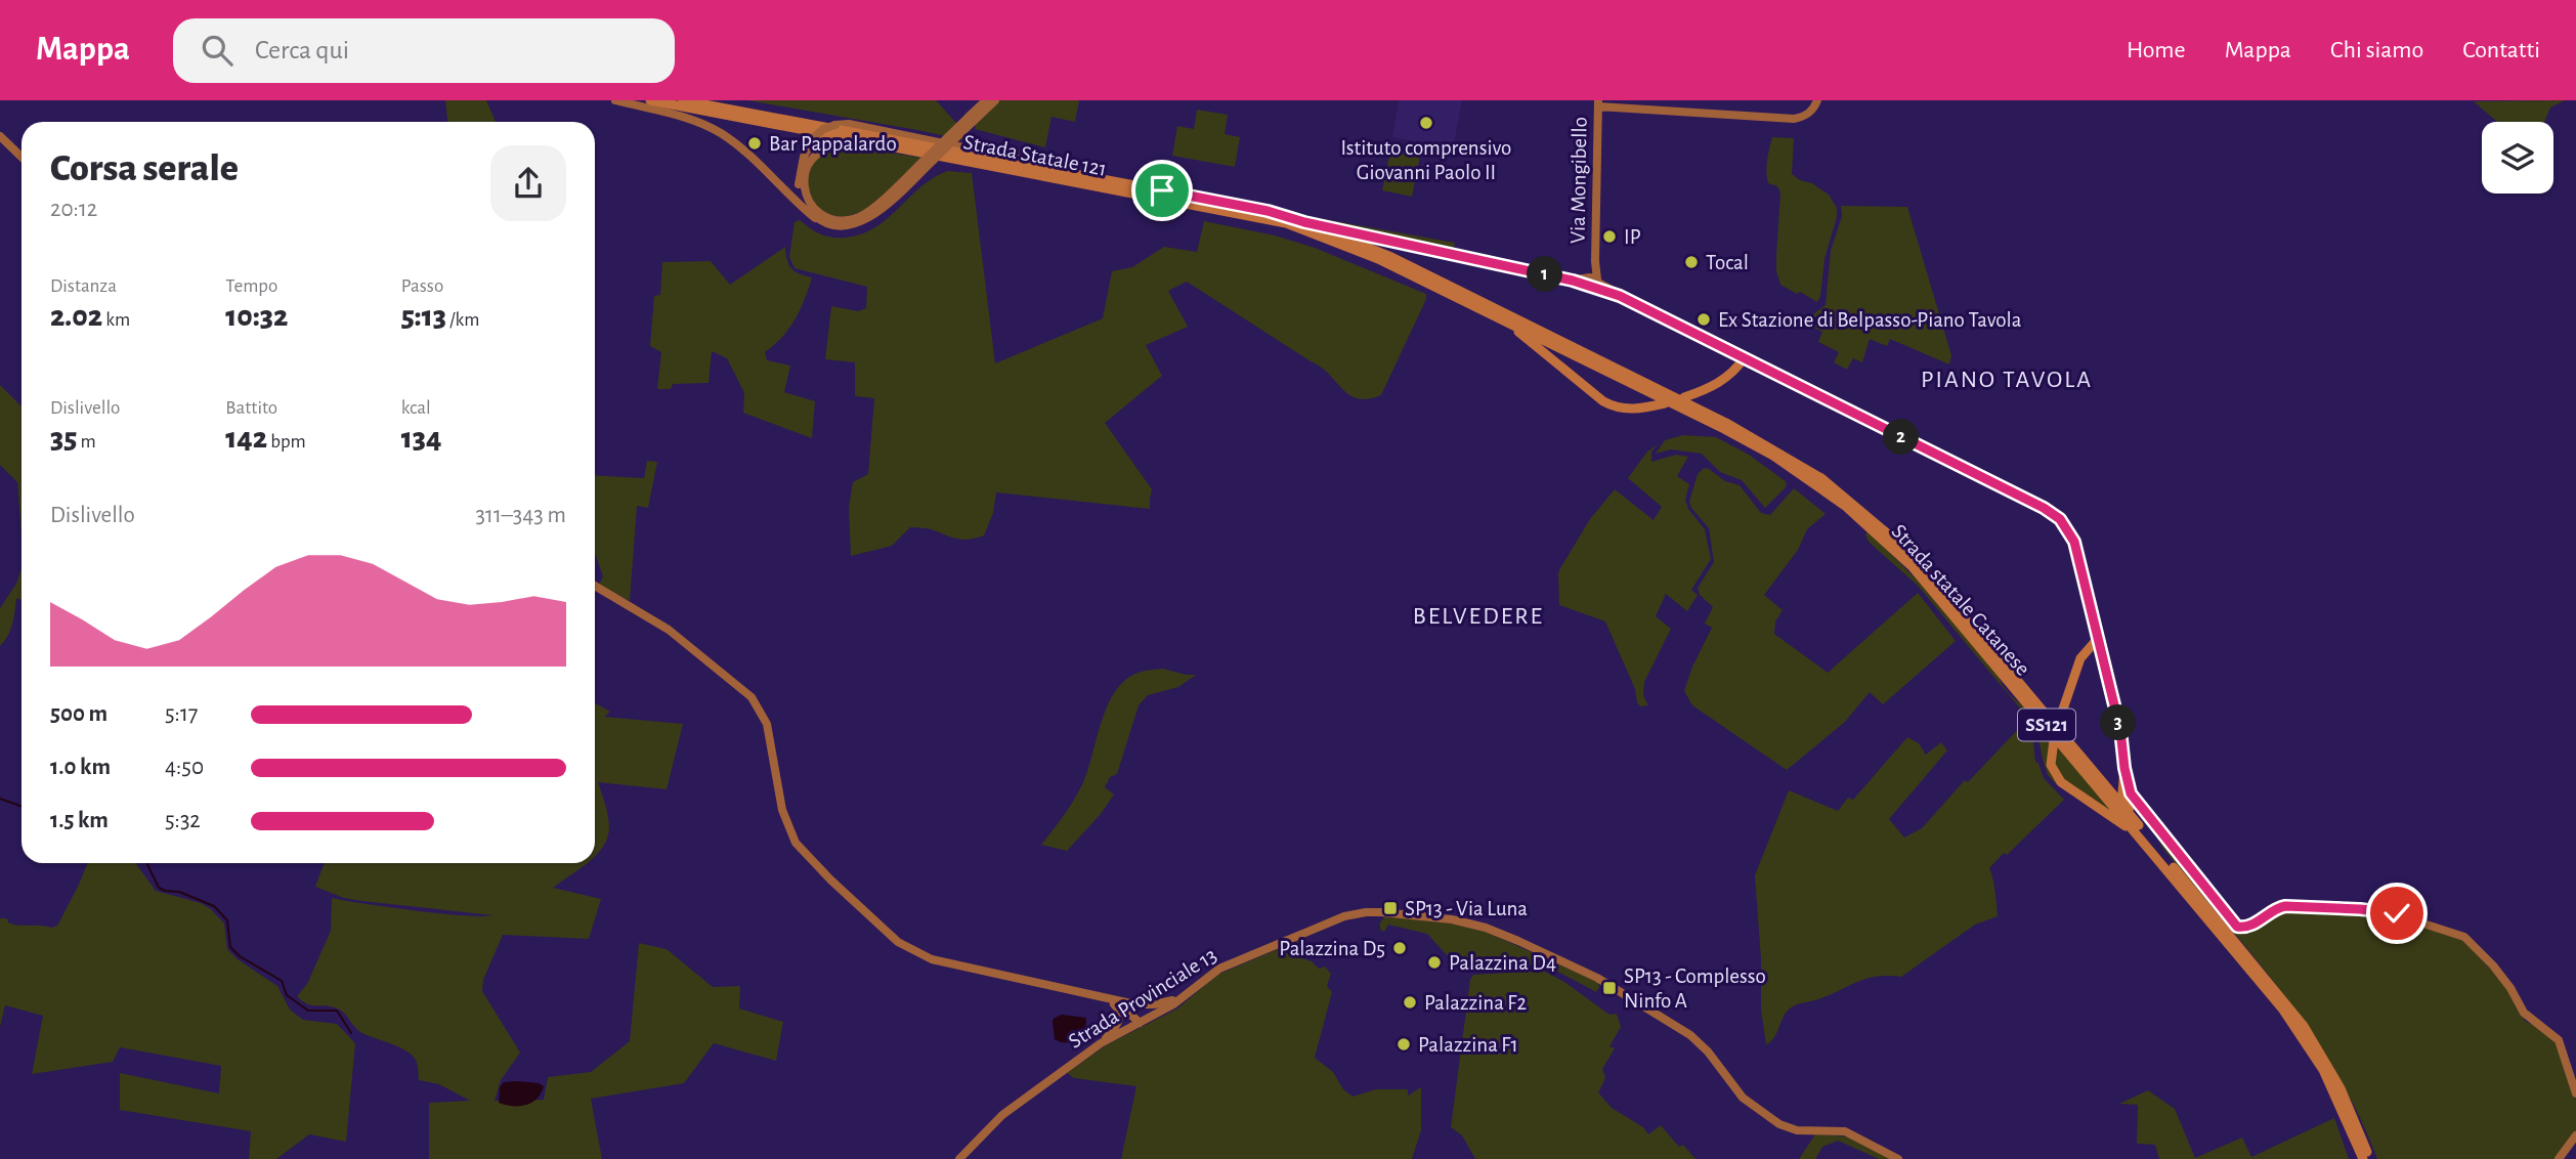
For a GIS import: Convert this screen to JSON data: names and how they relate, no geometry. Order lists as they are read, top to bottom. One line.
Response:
{"streets":{"main road":["Strada Statale 121","Via Mongibello","Strada statale Catanese","SS121","Strada Provinciale 13"]},"crossings":[["Strada Statale 121","Strada statale Catanese"]],"districts":["PIANO TAVOLA","BELVEDERE"],"places":{"other":["Istituto comprensivo Giovanni Paolo II","Bar Pappalardo","IP","Tocal","Ex Stazione di Belpasso-Piano Tavola","Palazzina D5","Palazzina D4","Palazzina F2","Palazzina F1"],"transit":["SP13 - Via Luna","SP13 - Complesso Ninfo A"]},"page":{"header":"Mappa","search":"Cerca qui","nav":["Home","Mappa","Chi siamo","Contatti"],"heading":["Corsa serale","20:12"],"stats":[["Distanza","2.02 km"],["Tempo","10:32"],["Passo","5:13 /km"],["Dislivello","35 m"],["Battito","142 bpm"],["kcal","134"]],"pins":["1","2","3"],"chart":["Dislivello","311–343 m"],"list":[{"name":"500 m","note":"5:17"},{"name":"1.0 km","note":"4:50"},{"name":"1.5 km","note":"5:32"}]}}
